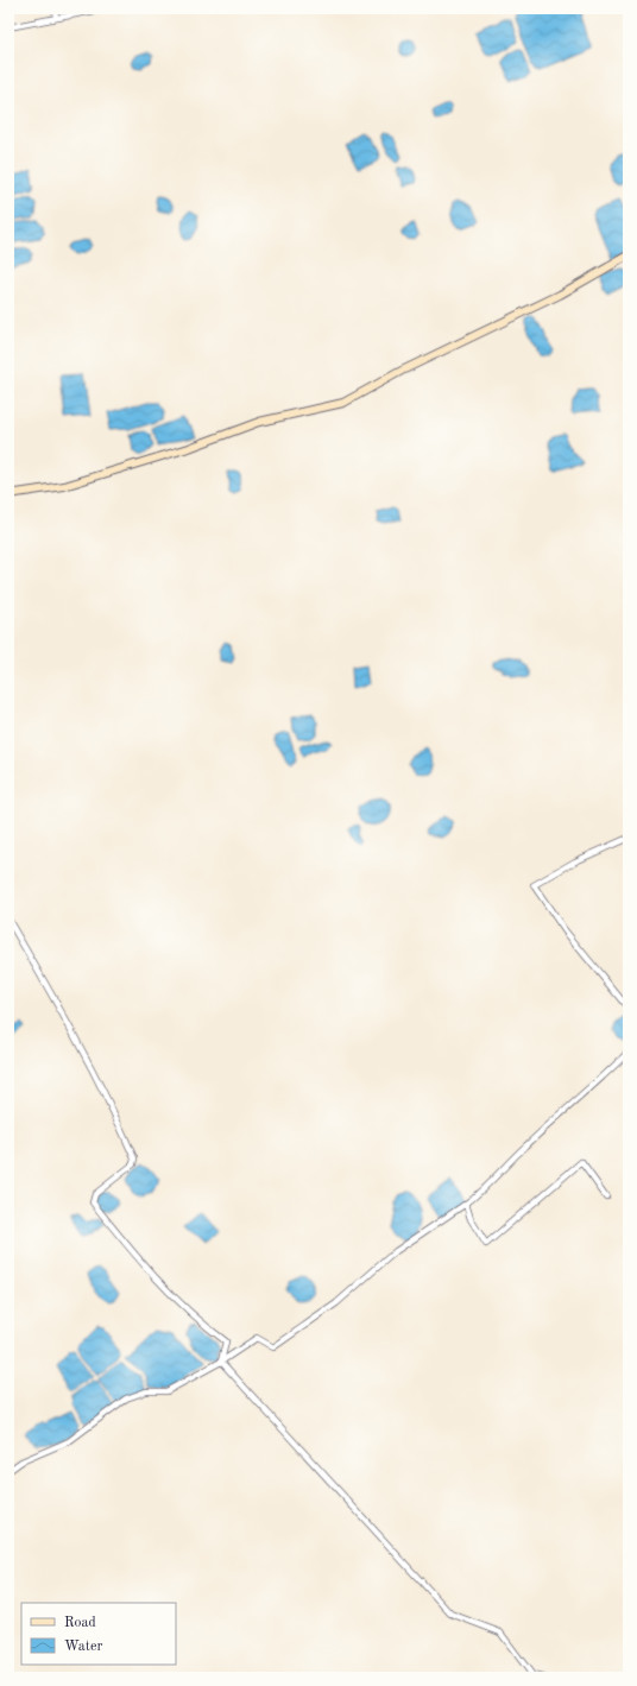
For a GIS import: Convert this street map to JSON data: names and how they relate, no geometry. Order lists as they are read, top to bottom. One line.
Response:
{"legend":["Road","Water"]}
